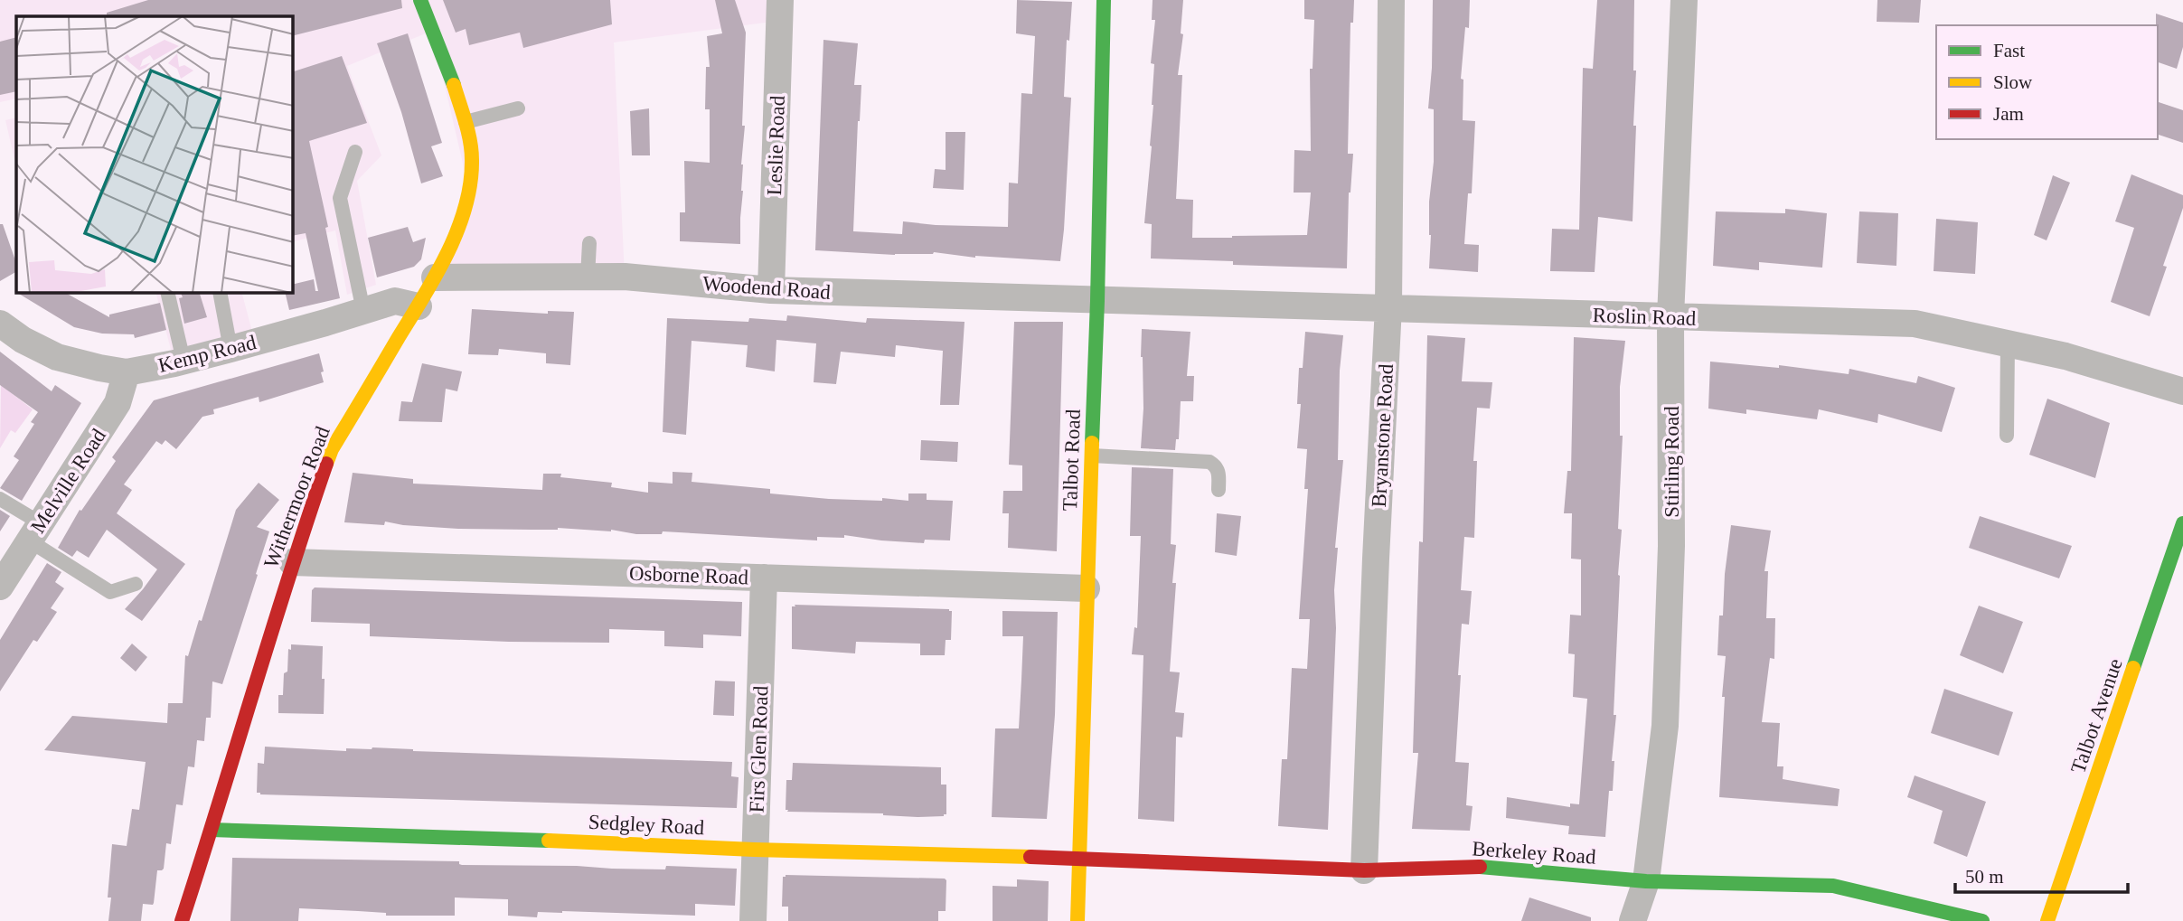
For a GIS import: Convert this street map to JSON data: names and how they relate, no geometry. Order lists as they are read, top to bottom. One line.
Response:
{"streets":{"street":["Leslie Road","Woodend Road","Roslin Road","Kemp Road","Bryanstone Road","Talbot Road","Stirling Road","Melville Road","Withermoor Road","Osborne Road","Talbot Avenue","Firs Glen Road","Sedgley Road","Berkeley Road"]},"crossings":[["Leslie Road","Woodend Road"],["Woodend Road","Roslin Road"],["Woodend Road","Talbot Road"],["Woodend Road","Withermoor Road"],["Roslin Road","Bryanstone Road"],["Roslin Road","Talbot Road"],["Roslin Road","Stirling Road"],["Kemp Road","Melville Road"],["Kemp Road","Withermoor Road"],["Bryanstone Road","Berkeley Road"],["Talbot Road","Osborne Road"],["Talbot Road","Sedgley Road"],["Talbot Road","Berkeley Road"],["Stirling Road","Berkeley Road"],["Withermoor Road","Osborne Road"],["Withermoor Road","Sedgley Road"],["Osborne Road","Firs Glen Road"],["Firs Glen Road","Sedgley Road"],["Sedgley Road","Berkeley Road"]],"legend":["Fast","Slow","Jam"],"scale_bar":"50 m"}
